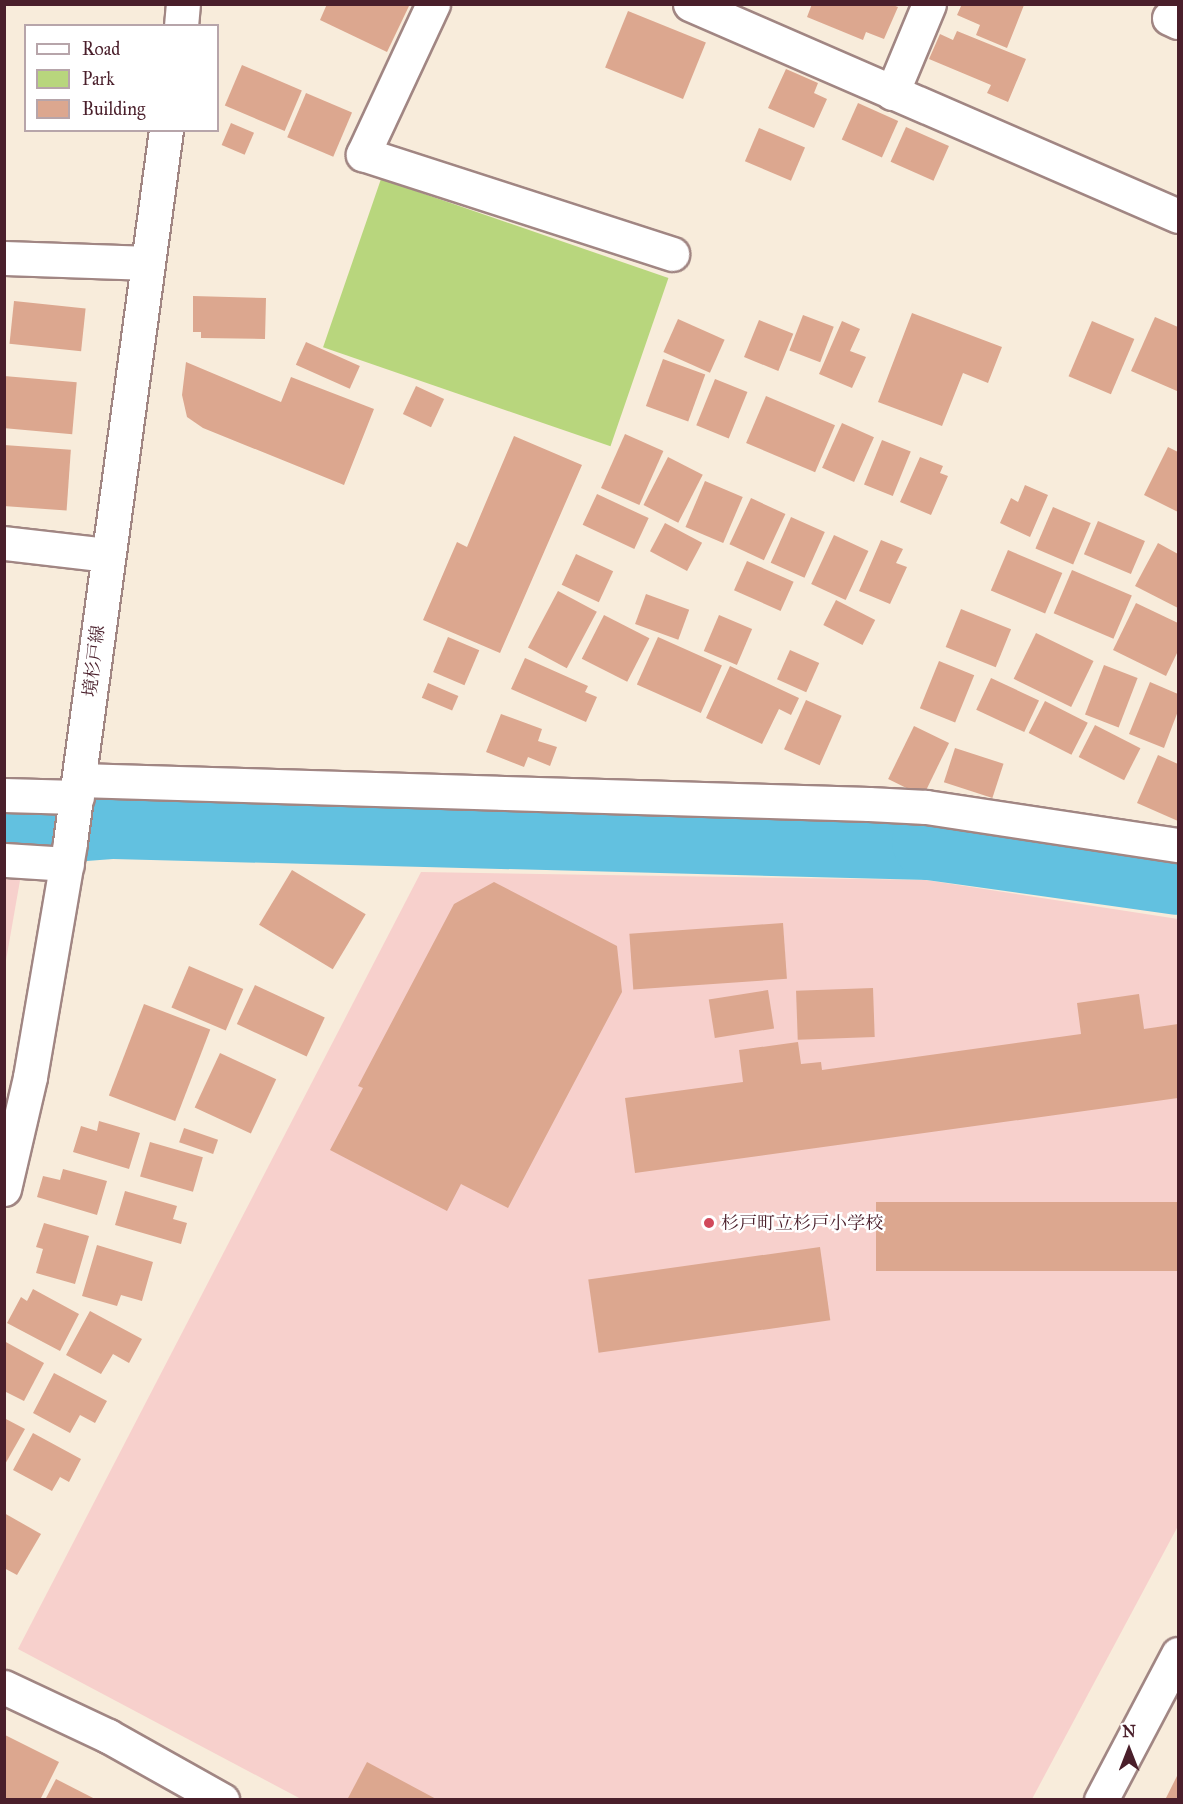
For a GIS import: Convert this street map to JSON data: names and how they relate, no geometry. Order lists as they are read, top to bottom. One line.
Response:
{"streets":{"street":["境杉戸線"]},"places":["杉戸町立杉戸小学校"],"legend":["Road","Park","Building"],"north":"top"}
